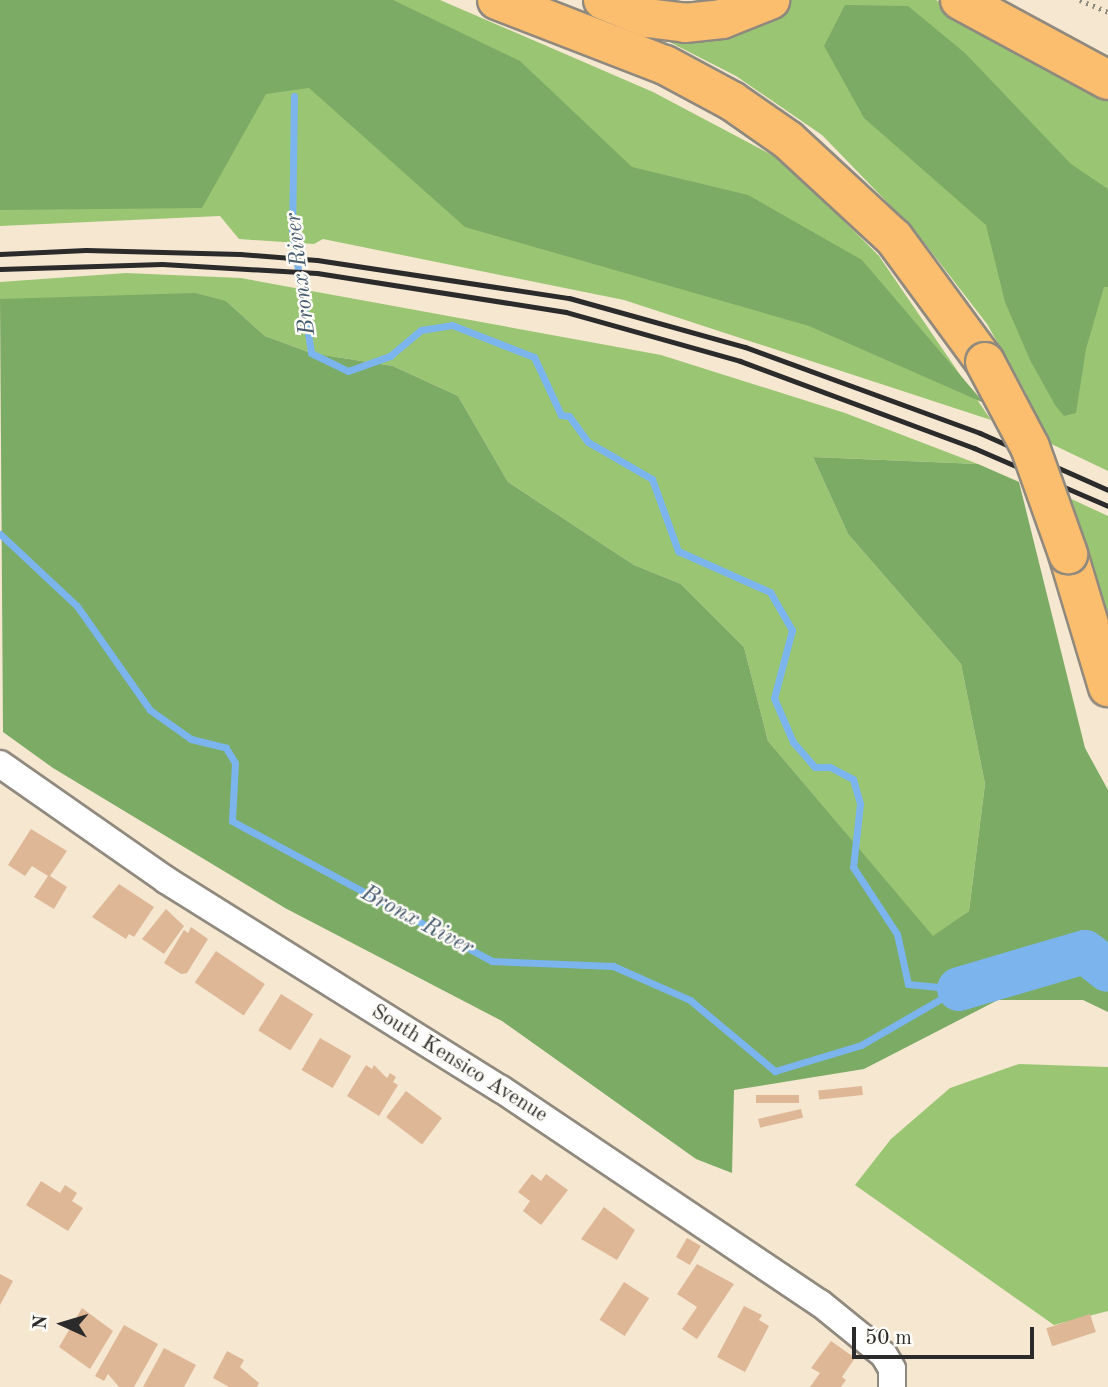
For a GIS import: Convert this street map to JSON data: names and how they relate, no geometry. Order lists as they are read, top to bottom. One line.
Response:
{"streets":{"street":["South Kensico Avenue"]},"water":["Bronx River"],"scale_bar":"50 m","north":"left"}
